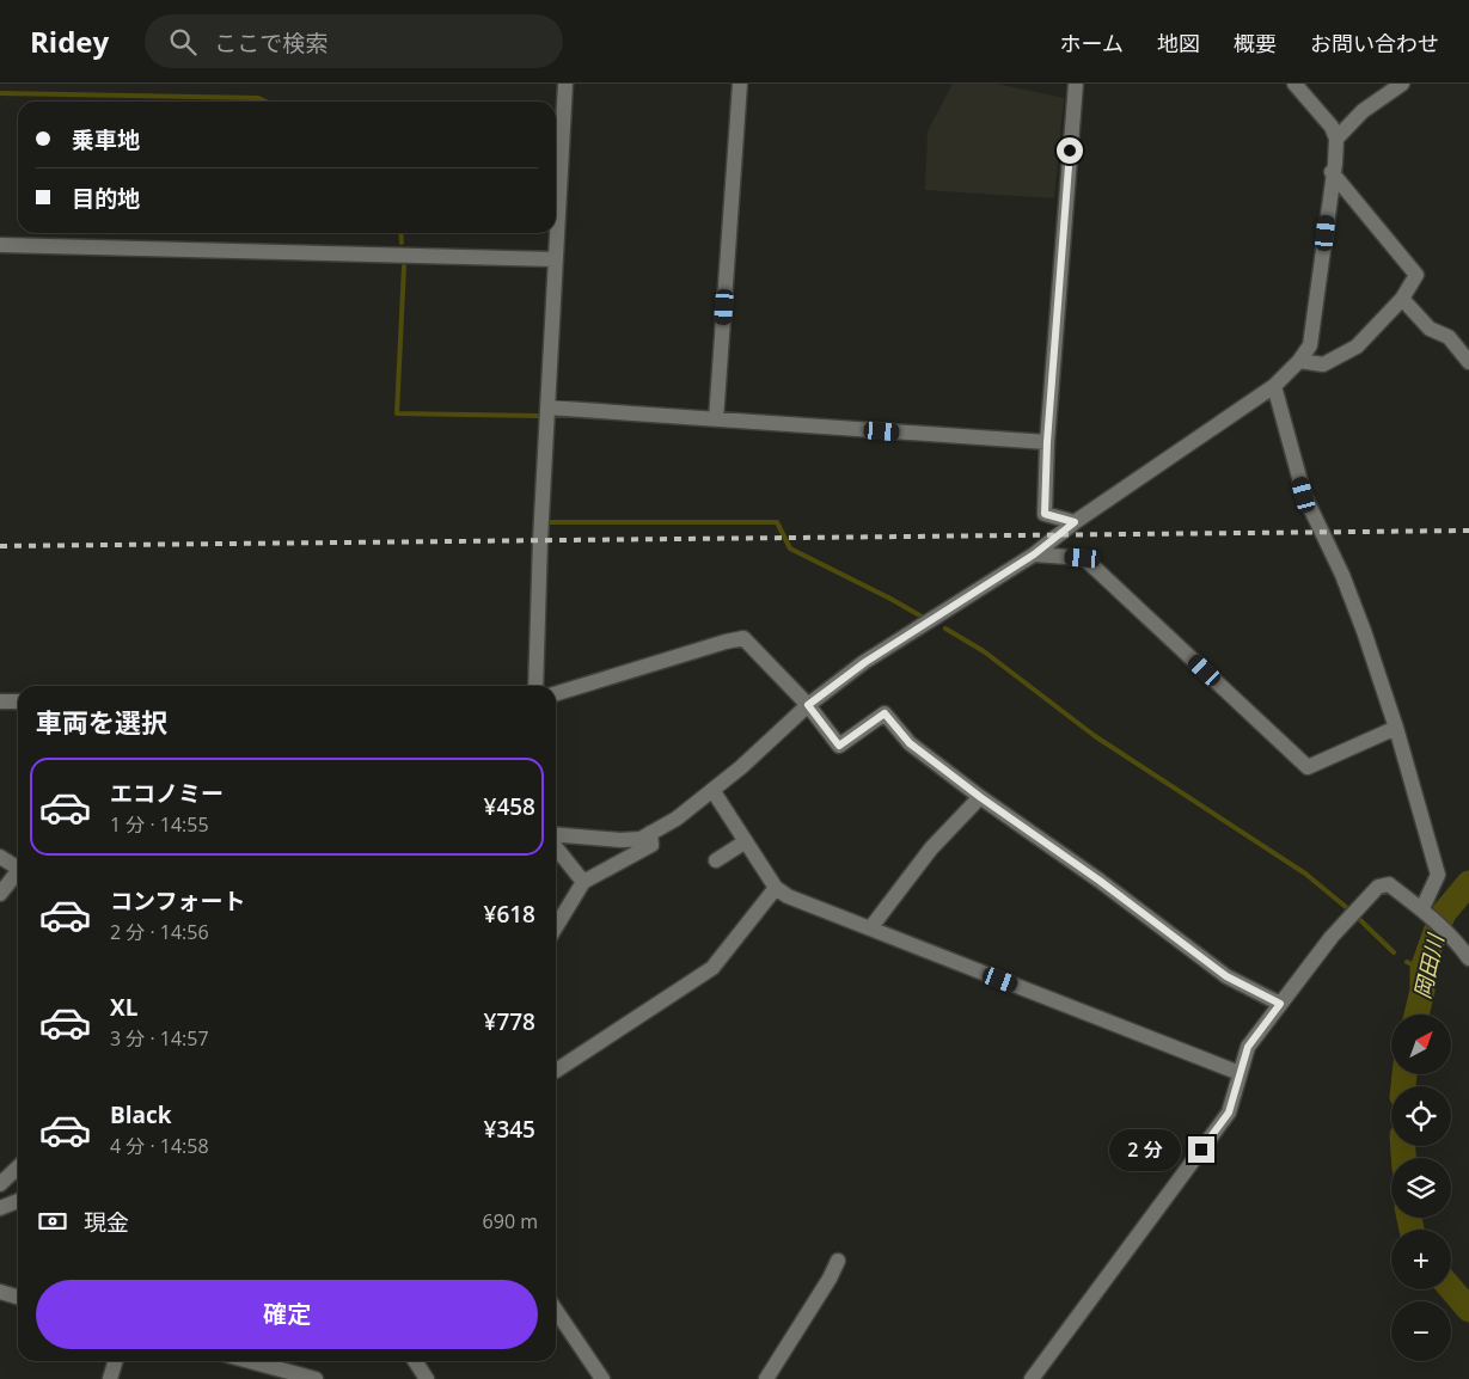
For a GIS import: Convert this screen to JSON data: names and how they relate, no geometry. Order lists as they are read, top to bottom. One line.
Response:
{"water":["岡田川"],"north":"top right","page":{"header":"Ridey","search":"ここで検索","nav":["ホーム","地図","概要","お問い合わせ"],"banner":["乗車地","目的地"],"heading":"車両を選択","list":[{"name":"エコノミー","note":"1 分 · 14:55","value":"¥458"},{"name":"コンフォート","note":"2 分 · 14:56","value":"¥618"},{"name":"XL","note":"3 分 · 14:57","value":"¥778"},{"name":"Black","note":"4 分 · 14:58","value":"¥345"}],"map_buttons":["+","−"],"bubble":"2 分","pay":["現金","690 m"],"buttons":"確定"}}
